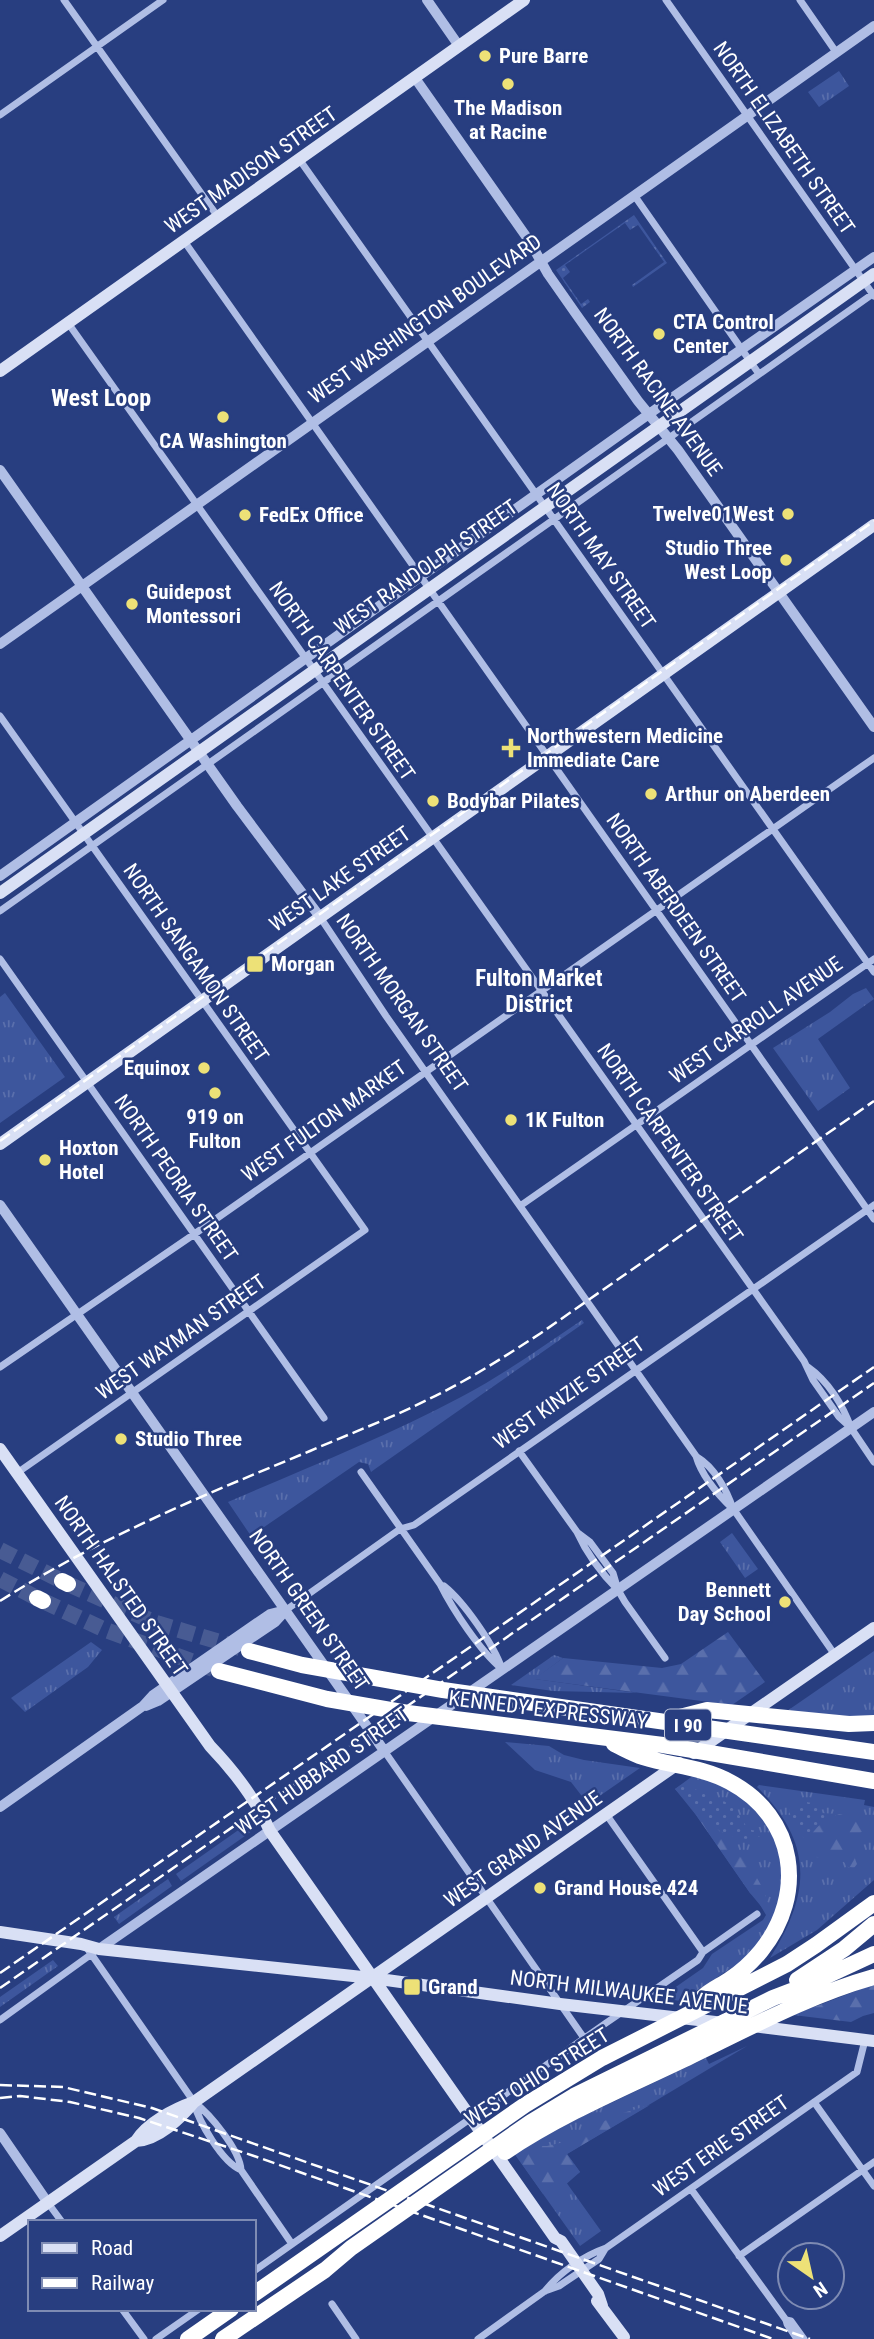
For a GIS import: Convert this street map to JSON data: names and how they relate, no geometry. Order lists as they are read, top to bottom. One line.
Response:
{"streets":{"highway":["KENNEDY EXPRESSWAY","I 90","WEST OHIO STREET"],"main road":["WEST MADISON STREET","WEST RANDOLPH STREET","WEST LAKE STREET","NORTH HALSTED STREET","WEST GRAND AVENUE","NORTH MILWAUKEE AVENUE"],"street":["NORTH ELIZABETH STREET","WEST WASHINGTON BOULEVARD","NORTH RACINE AVENUE","NORTH MAY STREET","NORTH CARPENTER STREET","NORTH ABERDEEN STREET","NORTH SANGAMON STREET","NORTH MORGAN STREET","WEST CARROLL AVENUE","WEST FULTON MARKET","NORTH PEORIA STREET","WEST WAYMAN STREET","WEST KINZIE STREET","NORTH GREEN STREET","WEST HUBBARD STREET","WEST ERIE STREET"]},"crossings":[["NORTH ELIZABETH STREET","WEST WASHINGTON BOULEVARD"],["NORTH ELIZABETH STREET","WEST RANDOLPH STREET"],["WEST MADISON STREET","NORTH RACINE AVENUE"],["WEST MADISON STREET","NORTH MAY STREET"],["WEST MADISON STREET","NORTH CARPENTER STREET"],["WEST MADISON STREET","NORTH ABERDEEN STREET"],["WEST WASHINGTON BOULEVARD","NORTH RACINE AVENUE"],["WEST WASHINGTON BOULEVARD","NORTH MAY STREET"],["WEST WASHINGTON BOULEVARD","NORTH CARPENTER STREET"],["WEST WASHINGTON BOULEVARD","NORTH ABERDEEN STREET"],["WEST WASHINGTON BOULEVARD","NORTH MORGAN STREET"],["NORTH RACINE AVENUE","WEST RANDOLPH STREET"],["NORTH RACINE AVENUE","WEST LAKE STREET"],["NORTH MAY STREET","WEST RANDOLPH STREET"],["NORTH MAY STREET","WEST LAKE STREET"],["NORTH MAY STREET","WEST CARROLL AVENUE"],["NORTH MAY STREET","WEST FULTON MARKET"],["WEST RANDOLPH STREET","NORTH CARPENTER STREET"],["WEST RANDOLPH STREET","NORTH ABERDEEN STREET"],["WEST RANDOLPH STREET","NORTH SANGAMON STREET"],["WEST RANDOLPH STREET","NORTH MORGAN STREET"],["NORTH CARPENTER STREET","WEST LAKE STREET"],["NORTH CARPENTER STREET","WEST CARROLL AVENUE"],["NORTH CARPENTER STREET","WEST FULTON MARKET"],["NORTH CARPENTER STREET","WEST KINZIE STREET"],["NORTH CARPENTER STREET","WEST HUBBARD STREET"],["WEST LAKE STREET","NORTH ABERDEEN STREET"],["WEST LAKE STREET","NORTH SANGAMON STREET"],["WEST LAKE STREET","NORTH MORGAN STREET"],["WEST LAKE STREET","NORTH PEORIA STREET"],["NORTH ABERDEEN STREET","WEST CARROLL AVENUE"],["NORTH ABERDEEN STREET","WEST FULTON MARKET"],["NORTH ABERDEEN STREET","WEST KINZIE STREET"],["NORTH SANGAMON STREET","WEST FULTON MARKET"],["NORTH SANGAMON STREET","WEST WAYMAN STREET"],["NORTH MORGAN STREET","WEST CARROLL AVENUE"],["NORTH MORGAN STREET","WEST FULTON MARKET"],["NORTH MORGAN STREET","WEST KINZIE STREET"],["NORTH MORGAN STREET","WEST HUBBARD STREET"],["NORTH MORGAN STREET","WEST GRAND AVENUE"],["WEST FULTON MARKET","NORTH PEORIA STREET"],["WEST FULTON MARKET","NORTH GREEN STREET"],["NORTH PEORIA STREET","WEST WAYMAN STREET"],["WEST WAYMAN STREET","NORTH HALSTED STREET"],["WEST WAYMAN STREET","NORTH GREEN STREET"],["WEST KINZIE STREET","NORTH GREEN STREET"],["NORTH HALSTED STREET","WEST HUBBARD STREET"],["NORTH HALSTED STREET","WEST GRAND AVENUE"],["NORTH HALSTED STREET","NORTH MILWAUKEE AVENUE"],["NORTH HALSTED STREET","WEST OHIO STREET"],["NORTH HALSTED STREET","WEST ERIE STREET"],["NORTH GREEN STREET","WEST HUBBARD STREET"],["NORTH GREEN STREET","WEST GRAND AVENUE"],["NORTH GREEN STREET","NORTH MILWAUKEE AVENUE"],["NORTH GREEN STREET","WEST OHIO STREET"],["KENNEDY EXPRESSWAY","I 90"],["WEST HUBBARD STREET","NORTH MILWAUKEE AVENUE"],["WEST GRAND AVENUE","NORTH MILWAUKEE AVENUE"],["NORTH MILWAUKEE AVENUE","WEST OHIO STREET"],["NORTH MILWAUKEE AVENUE","WEST ERIE STREET"]],"districts":["West Loop","Fulton Market District"],"places":{"other":["Pure Barre","The Madison at Racine","CTA Control Center","CA Washington","Twelve01West","FedEx Office","Studio Three West Loop","Guidepost Montessori","Arthur on Aberdeen","Bodybar Pilates","Equinox","919 on Fulton","1K Fulton","Hoxton Hotel","Studio Three","Bennett Day School","Grand House 424"],"health":["Northwestern Medicine Immediate Care"],"transit":["Morgan","Grand"]},"legend":["Road","Railway"],"north":"bottom right"}
